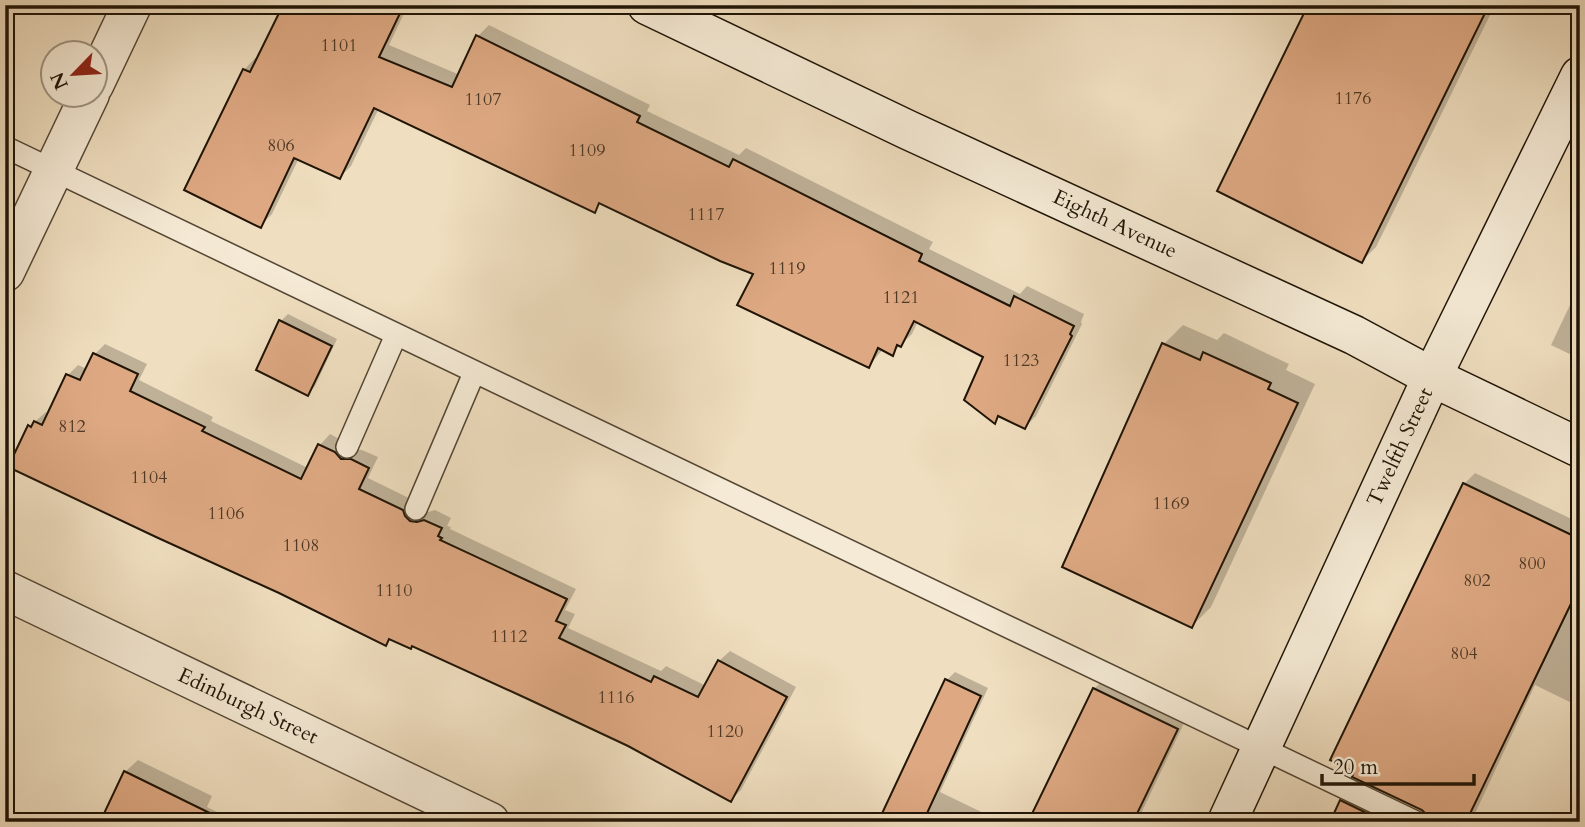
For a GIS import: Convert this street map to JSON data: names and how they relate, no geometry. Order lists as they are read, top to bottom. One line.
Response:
{"streets":{"street":["Eighth Avenue","Twelfth Street","Edinburgh Street"]},"crossings":[["Eighth Avenue","Twelfth Street"]],"house_numbers":["1101","1176","1107","806","1109","1117","1119","1121","1123","812","1104","1169","1106","1108","800","802","1110","1112","804","1116","1120"],"scale_bar":"20 m","north":"bottom left"}
